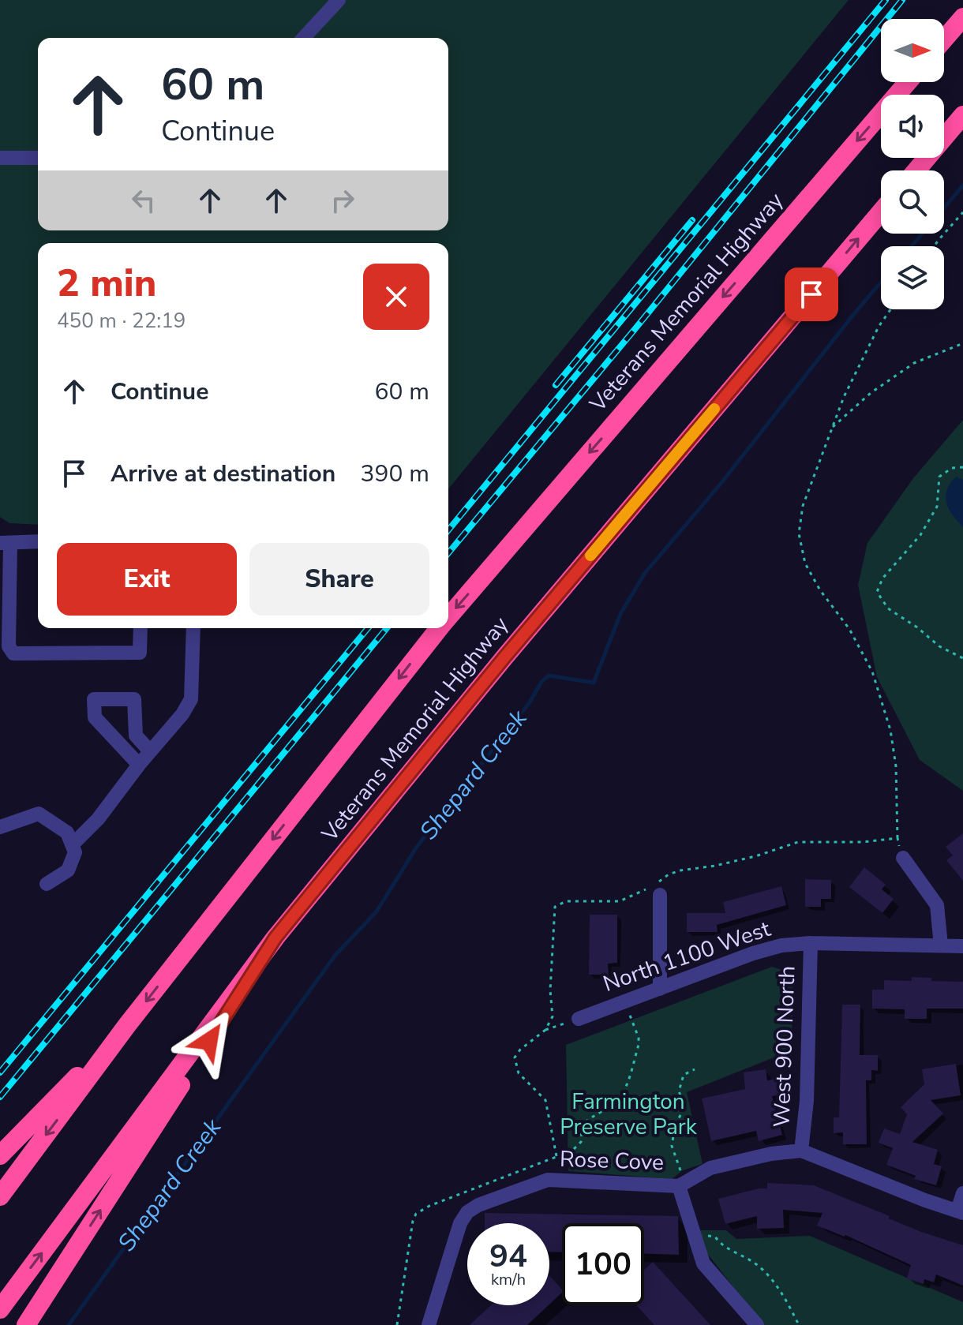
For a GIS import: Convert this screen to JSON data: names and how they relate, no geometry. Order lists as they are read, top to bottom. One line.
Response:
{"streets":{"highway":["Veterans Memorial Highway"],"street":["North 1100 West","West 900 North","Rose Cove"]},"crossings":[["North 1100 West","West 900 North"]],"water":["Shepard Creek"],"parks":["Farmington Preserve Park"],"north":"right","page":{"turn":["60 m","Continue"],"heading":["2 min","450 m · 22:19"],"list":[{"name":"Continue","value":"60 m"},{"name":"Arrive at destination","value":"390 m"}],"buttons":["Exit","Share"],"speed":"94 km/h","limit":"100"}}
